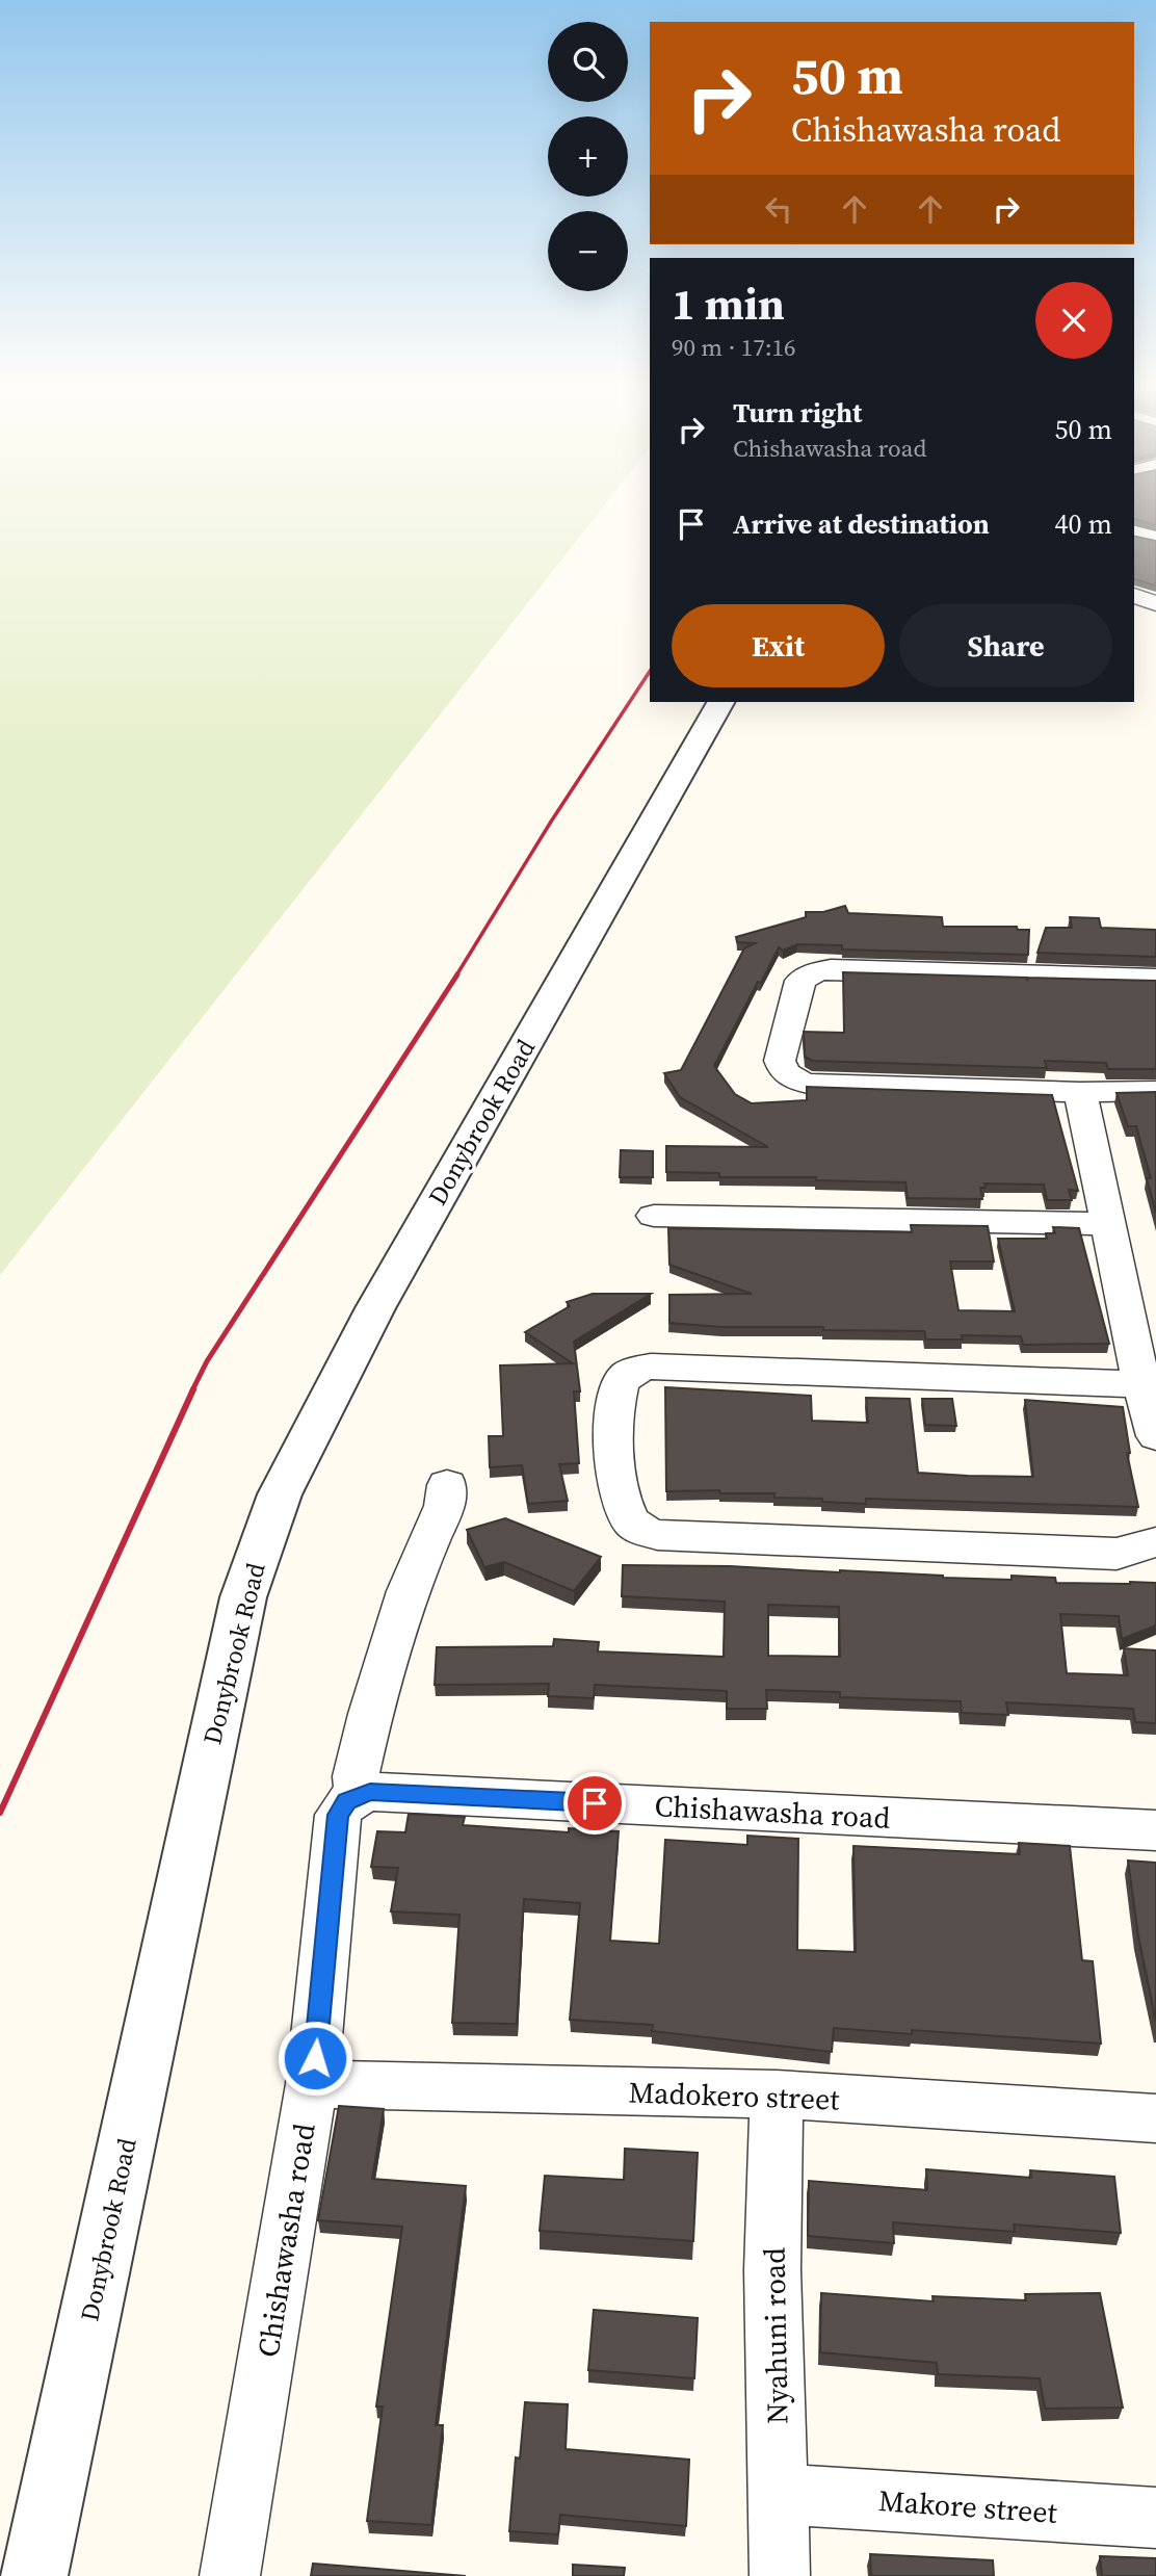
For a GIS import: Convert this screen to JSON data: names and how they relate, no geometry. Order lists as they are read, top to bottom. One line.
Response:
{"streets":{"street":["Donybrook Road","Chishawasha road","Madokero street","Nyahuni road","Makore street"]},"crossings":[["Chishawasha road","Madokero street"],["Madokero street","Nyahuni road"],["Nyahuni road","Makore street"]],"page":{"map_buttons":["+","−"],"turn":["50 m","Chishawasha road"],"heading":["1 min","90 m · 17:16"],"list":[{"name":"Turn right","note":"Chishawasha road","value":"50 m"},{"name":"Arrive at destination","value":"40 m"}],"buttons":["Exit","Share"]}}
